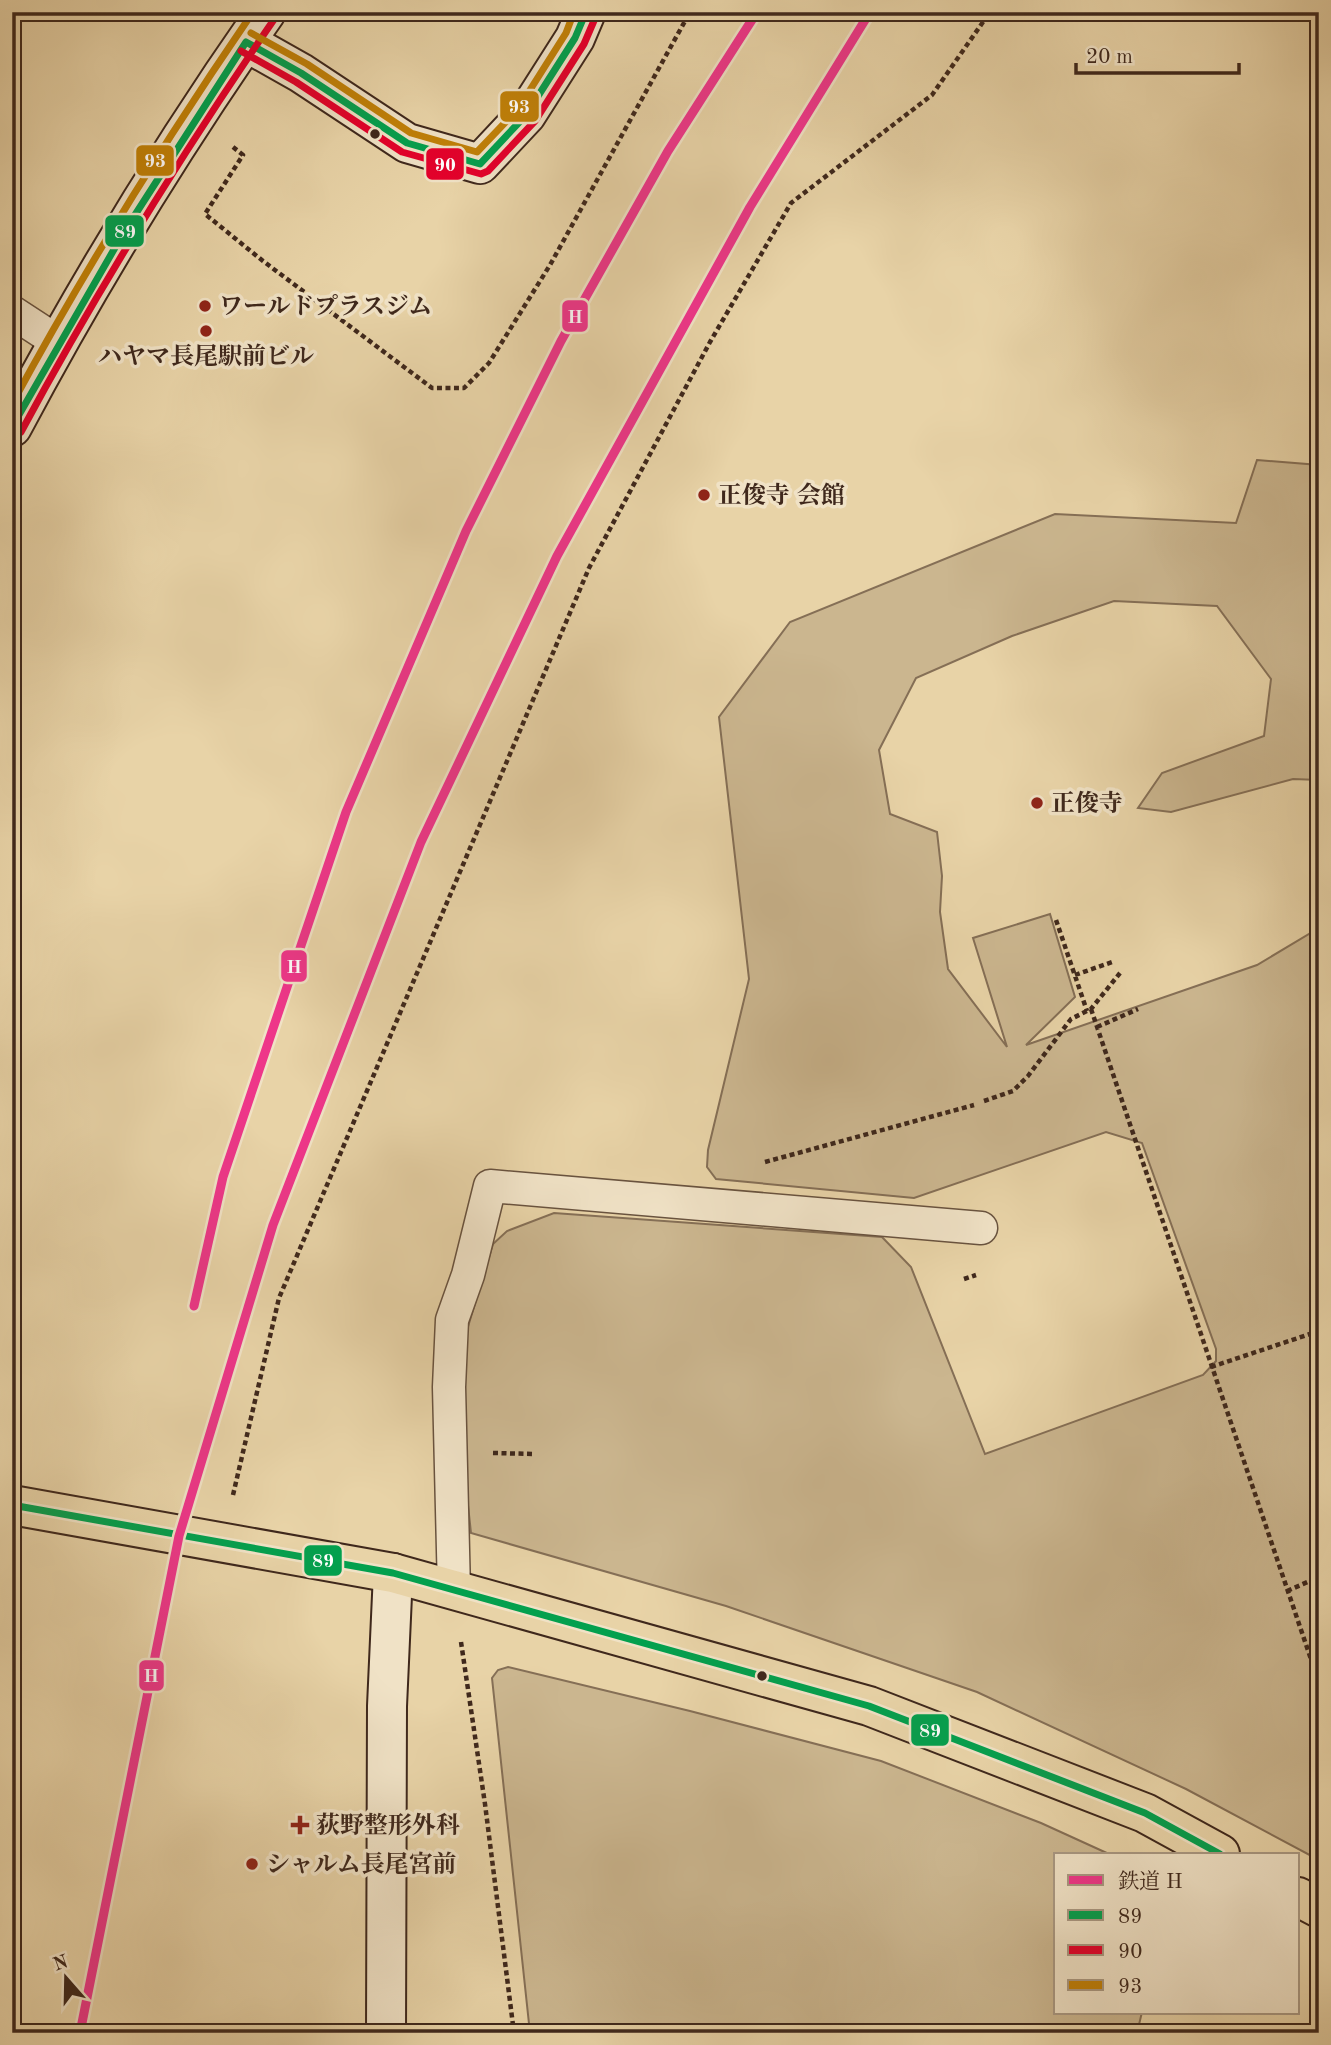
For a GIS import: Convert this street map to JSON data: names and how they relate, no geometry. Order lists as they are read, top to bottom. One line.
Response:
{"places":{"other":["ワールドプラスジム","ハヤマ長尾駅前ビル","正俊寺 会館","正俊寺","シャルム長尾宮前"],"health":["荻野整形外科"]},"lines":["rail line H","transit line 89","transit line 93","transit line 90"],"legend":["鉄道 H","89","90","93"],"scale_bar":"20 m","north":"top"}
